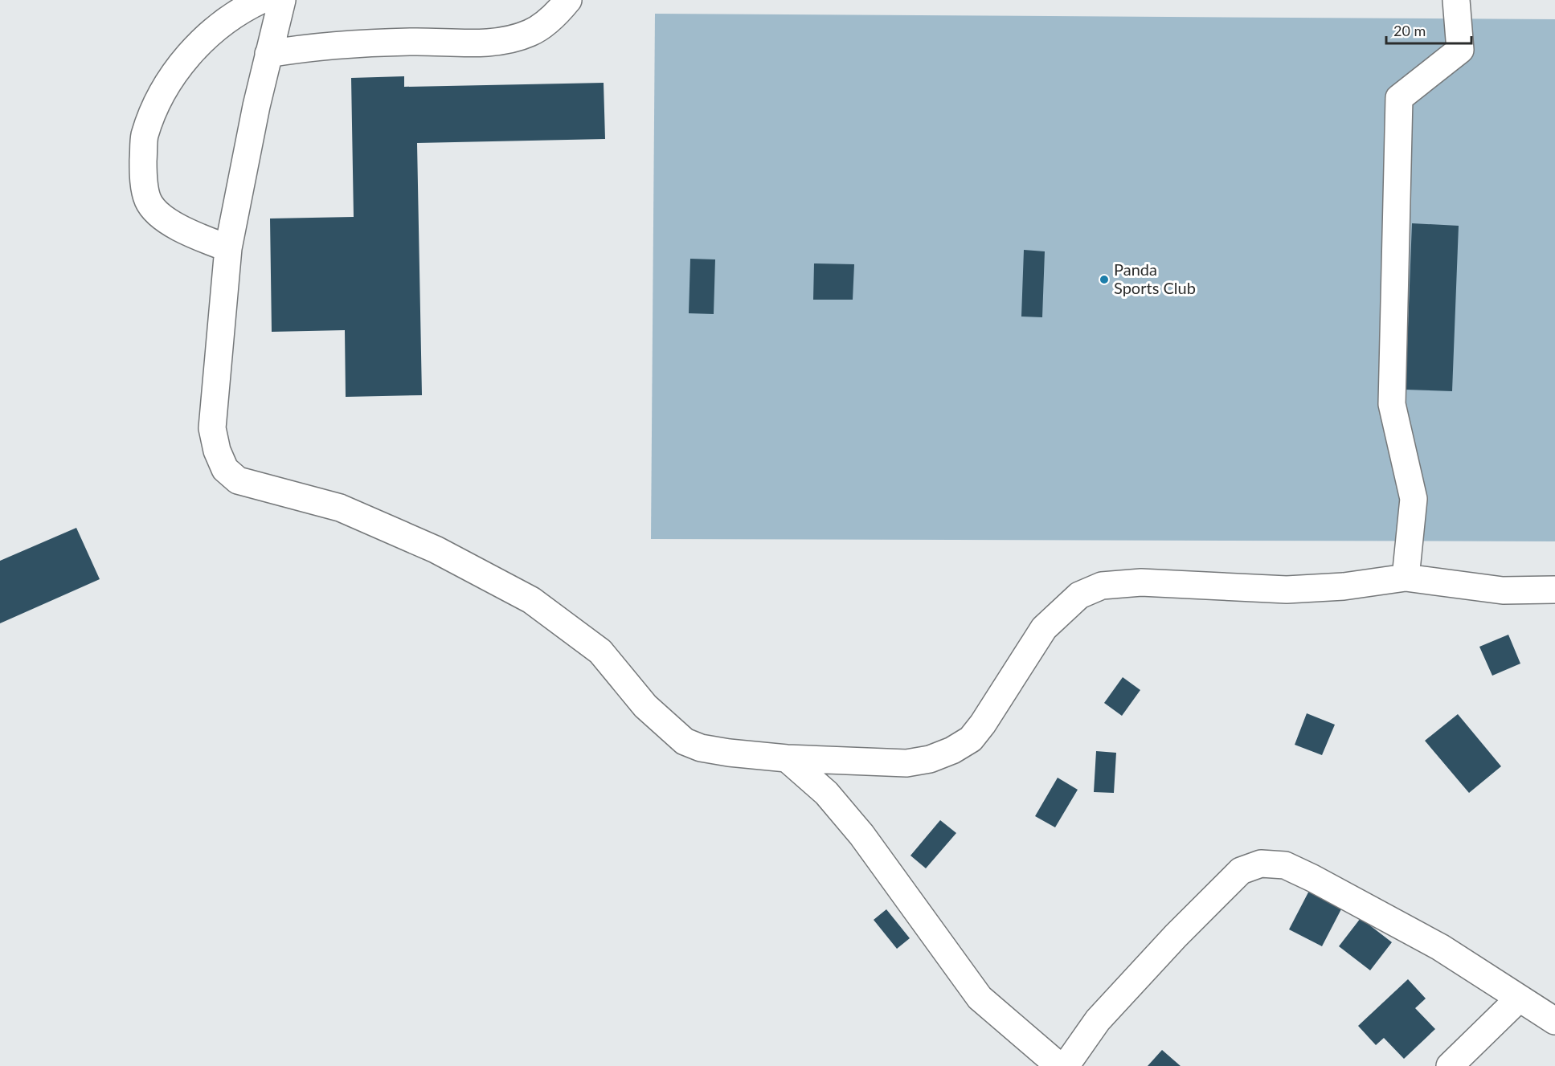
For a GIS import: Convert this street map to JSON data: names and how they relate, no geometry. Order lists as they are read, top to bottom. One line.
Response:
{"places":["Panda Sports Club"],"scale_bar":"20 m"}
